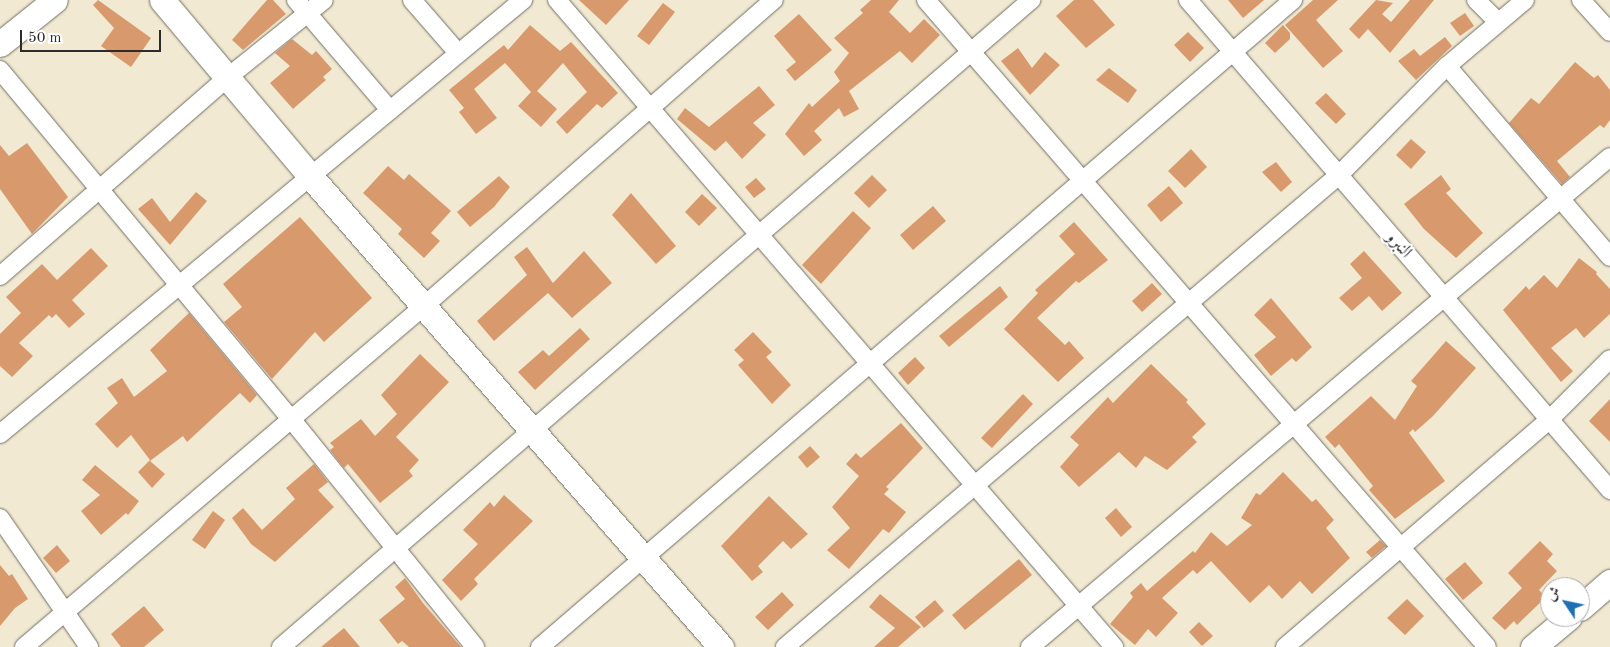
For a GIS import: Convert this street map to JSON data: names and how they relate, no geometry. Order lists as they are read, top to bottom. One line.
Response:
{"streets":{"street":["النبرو"]},"scale_bar":"50 m","north":"top left"}
